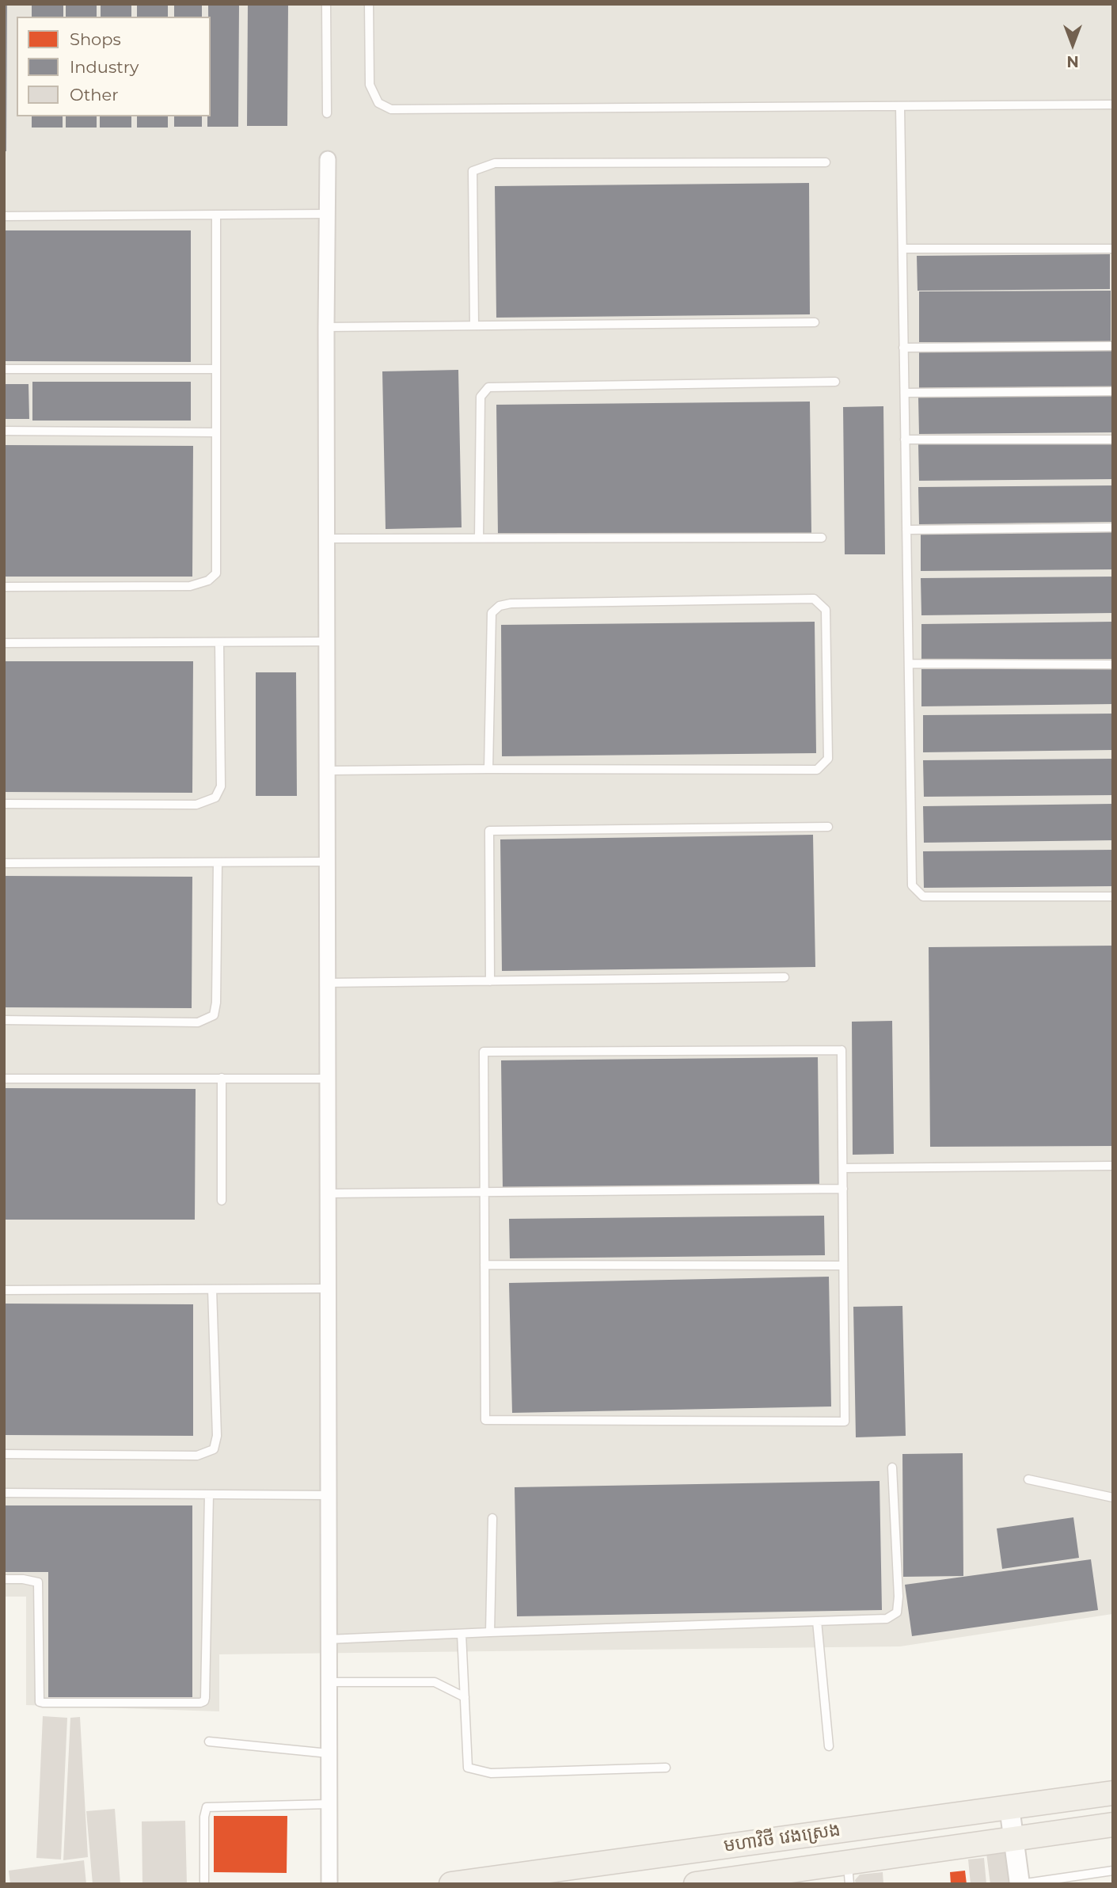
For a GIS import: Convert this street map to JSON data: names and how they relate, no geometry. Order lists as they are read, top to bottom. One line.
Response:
{"streets":{"main road":["មហាវិថី វេងស្រេង"]},"legend":["Shops","Industry","Other"],"north":"bottom"}
